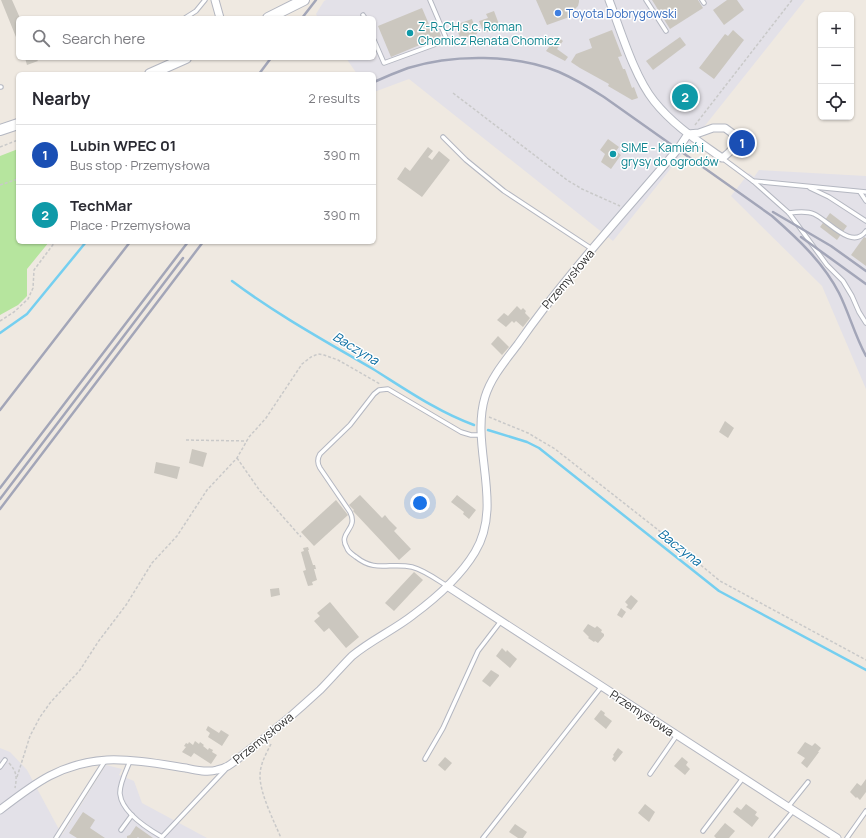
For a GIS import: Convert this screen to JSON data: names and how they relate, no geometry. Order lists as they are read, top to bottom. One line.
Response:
{"streets":{"street":["Przemysłowa"]},"water":["Baczyna"],"places":["Toyota Dobrygowski","Z-R-CH s.c. Roman Chomicz Renata Chomicz","SIME - Kamień i grysy do ogrodów"],"page":{"map_buttons":["+","−"],"search":"Search here","heading":["Nearby","2 results"],"pins":["2","1"],"list":[{"mark":"1","name":"Lubin WPEC 01","note":"Bus stop · Przemysłowa","value":"390 m"},{"mark":"2","name":"TechMar","note":"Place · Przemysłowa","value":"390 m"}]}}
